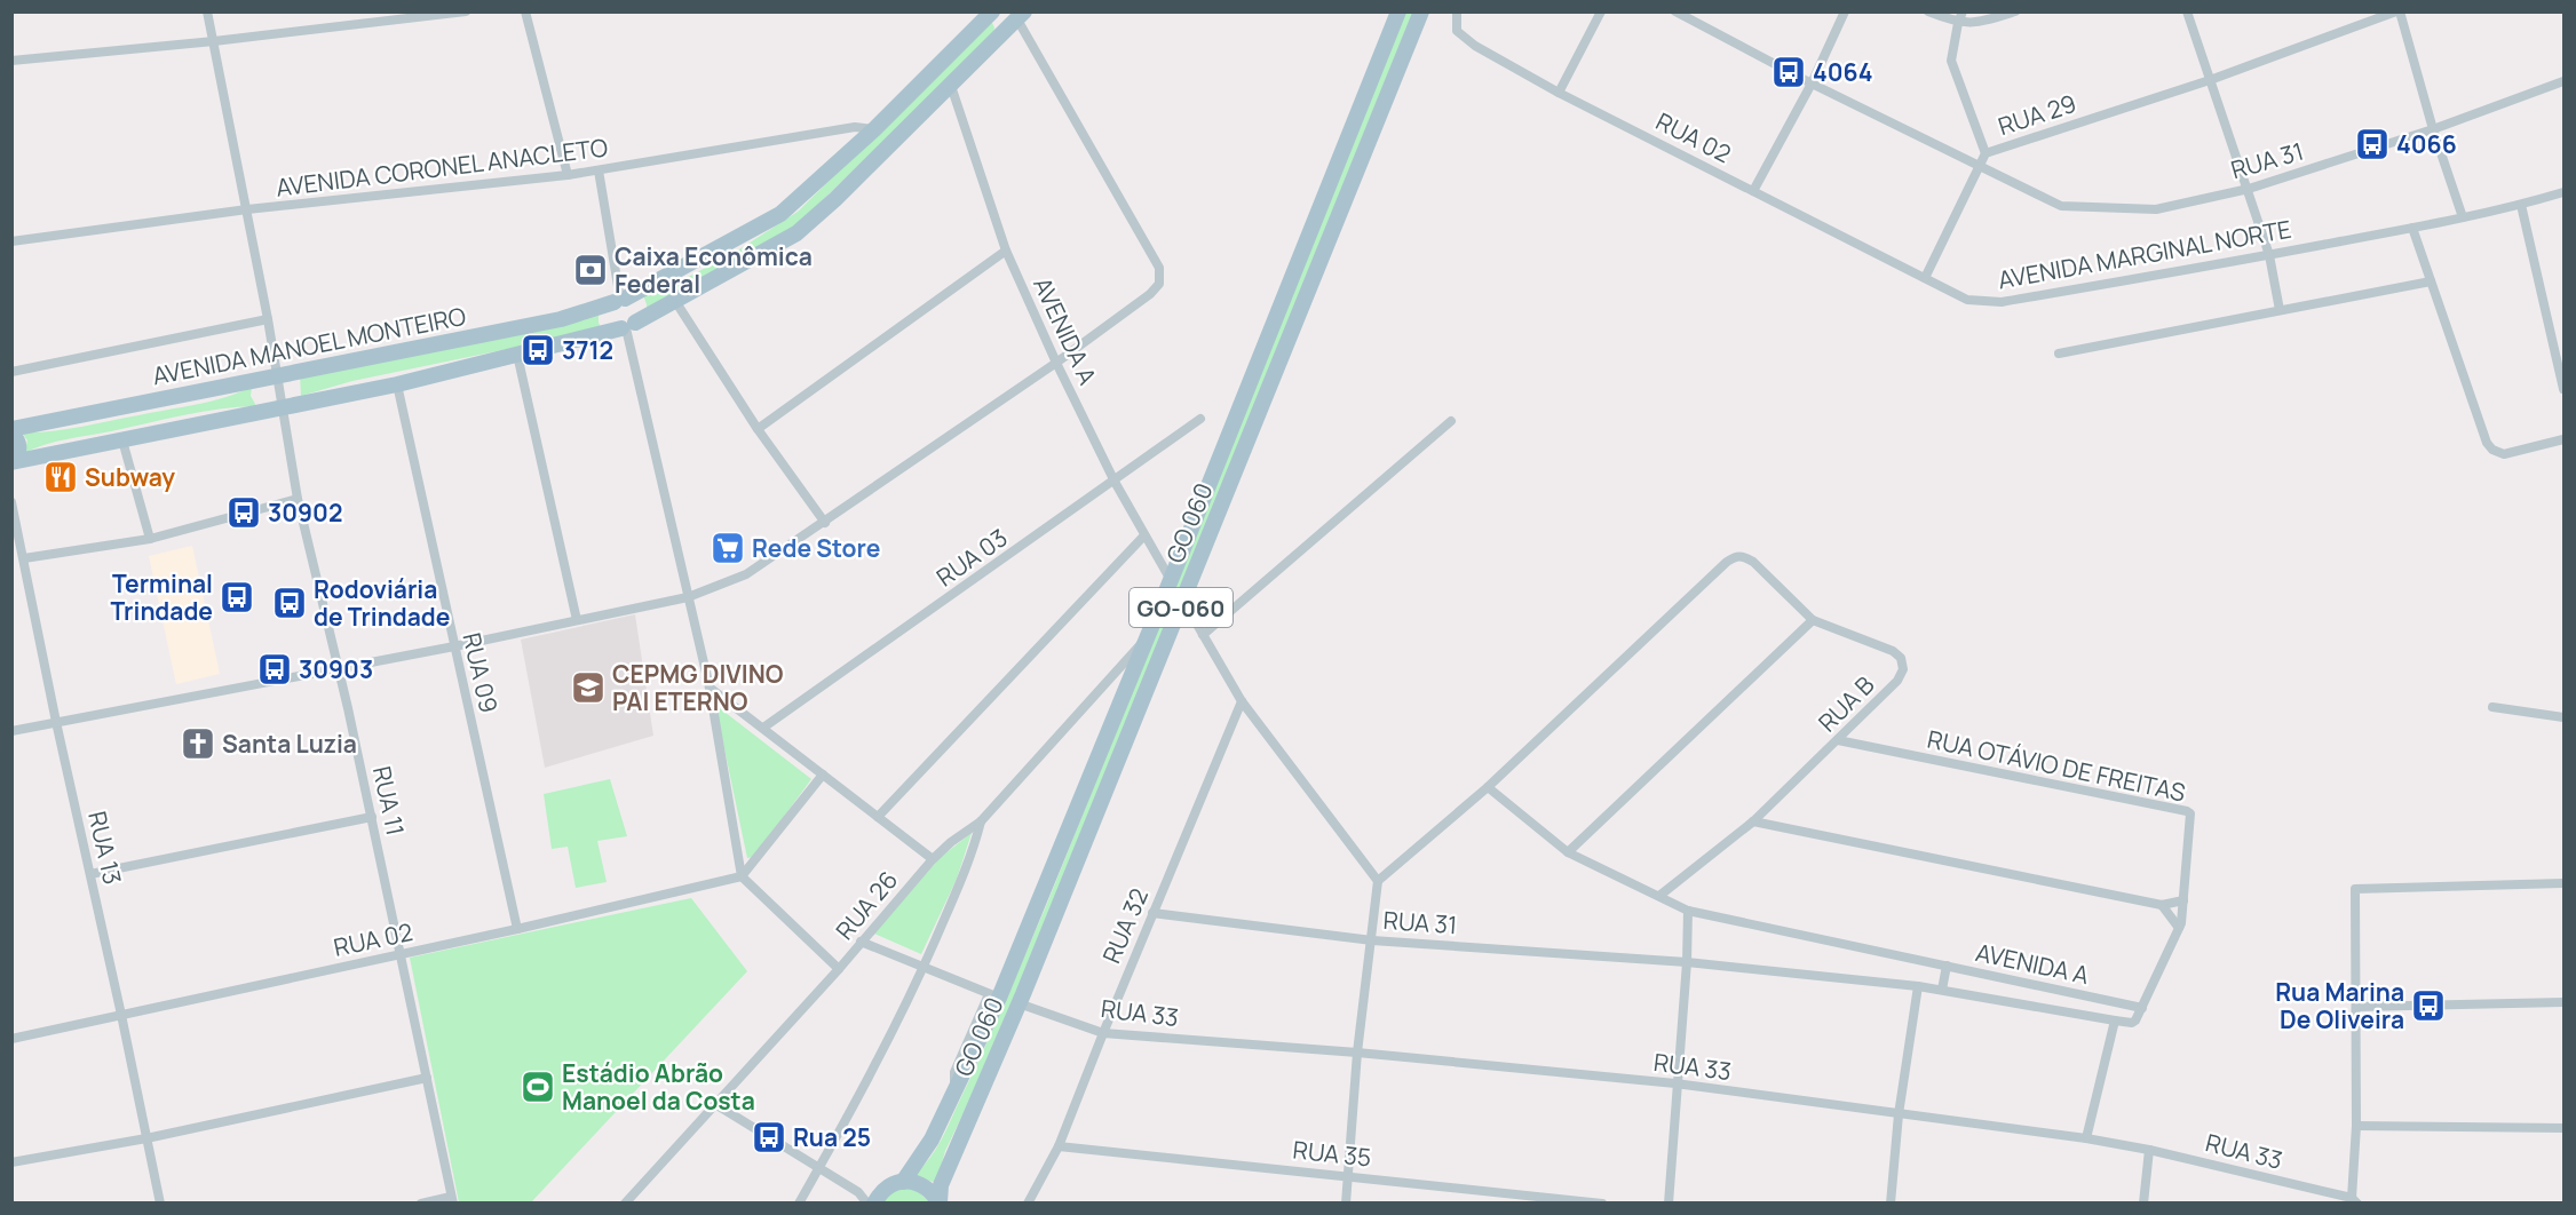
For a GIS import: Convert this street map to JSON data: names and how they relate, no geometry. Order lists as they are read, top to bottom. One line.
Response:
{"streets":{"main road":["AVENIDA MANOEL MONTEIRO","GO 060","GO-060"],"street":["RUA 29","RUA 02","RUA 31","AVENIDA CORONEL ANACLETO","AVENIDA MARGINAL NORTE","AVENIDA A","RUA 03","RUA 09","RUA B","RUA OTÁVIO DE FREITAS","RUA 11","RUA 13","RUA 26","RUA 32","RUA 33","RUA 35"]},"crossings":[["RUA 29","RUA 31"],["RUA 02","AVENIDA MARGINAL NORTE"],["RUA 02","RUA 09"],["RUA 02","RUA 11"],["RUA 02","RUA 13"],["RUA 31","AVENIDA A"],["RUA 31","RUA 32"],["AVENIDA CORONEL ANACLETO","AVENIDA MANOEL MONTEIRO"],["AVENIDA CORONEL ANACLETO","RUA 11"],["AVENIDA A","GO 060"],["AVENIDA A","RUA 03"],["AVENIDA A","RUA B"],["AVENIDA A","RUA OTÁVIO DE FREITAS"],["AVENIDA MANOEL MONTEIRO","RUA 11"],["GO 060","GO-060"],["GO 060","RUA 26"],["GO 060","RUA 33"],["RUA B","RUA OTÁVIO DE FREITAS"],["RUA 32","RUA 33"],["RUA 32","RUA 35"]],"places":{"bus stop":["4064","4066","3712","30902","Terminal Trindade","Rodoviária de Trindade","30903","Rua Marina De Oliveira","Rua 25"],"bank":["Caixa Econômica Federal"],"restaurant":["Subway"],"supermarket":["Rede Store"],"school or university":["CEPMG DIVINO PAI ETERNO"],"church":["Santa Luzia"],"sports":["Estádio Abrão Manoel da Costa"]}}
